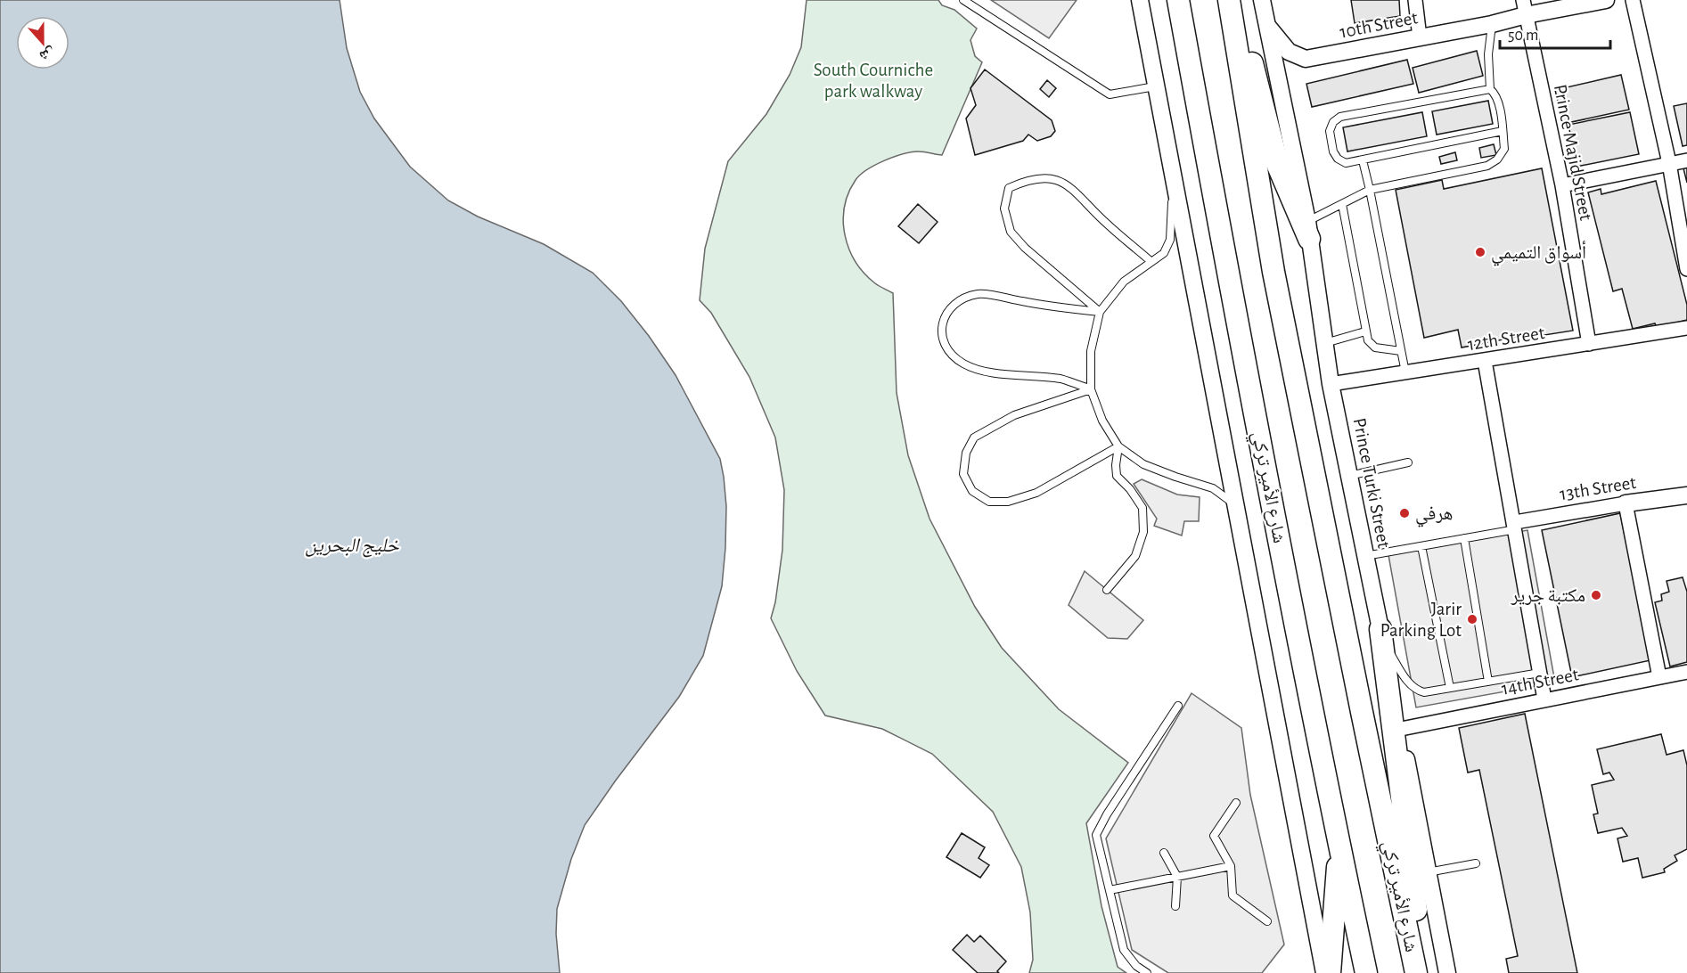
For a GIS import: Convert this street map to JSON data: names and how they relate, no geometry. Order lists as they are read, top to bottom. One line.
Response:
{"streets":{"main road":["شارع الأمير تركي"],"street":["10th Street","Prince Majid Street","12th Street","Prince Turki Street","13th Street","14th Street"]},"crossings":[["10th Street","Prince Majid Street"],["10th Street","Prince Turki Street"],["Prince Majid Street","12th Street"],["12th Street","Prince Turki Street"],["Prince Turki Street","14th Street"]],"water":["خليج البحرين"],"parks":["South Courniche park walkway"],"places":["أسواق التميمي","هرفي","مكتبة جرير","Jarir Parking Lot"],"scale_bar":"50 m","north":"bottom"}
